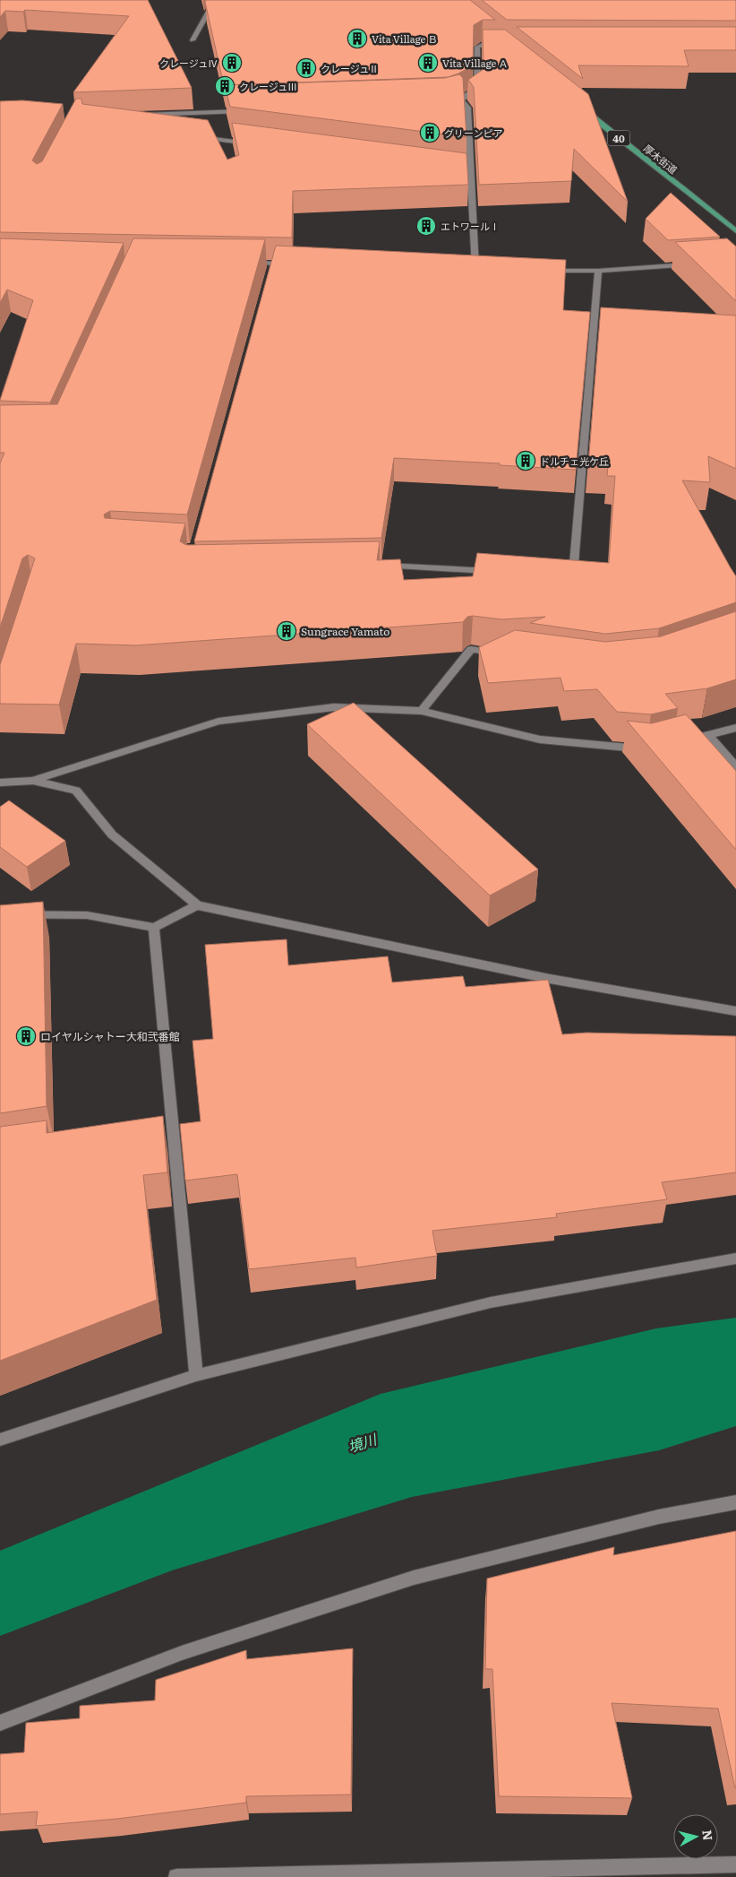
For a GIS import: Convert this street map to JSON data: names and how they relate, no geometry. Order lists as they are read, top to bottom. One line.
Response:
{"streets":{"main road":["40","厚木街道"]},"water":["境川"],"places":{"building":["Vita Village Ｂ","クレージュⅣ","Vita Village Ａ","クレージュⅡ","クレージュⅢ","グリーンピア","エトワールⅠ","ドルチェ光ケ丘","Sungrace Yamato","ロイヤルシャトー大和弐番館"]},"north":"right"}
